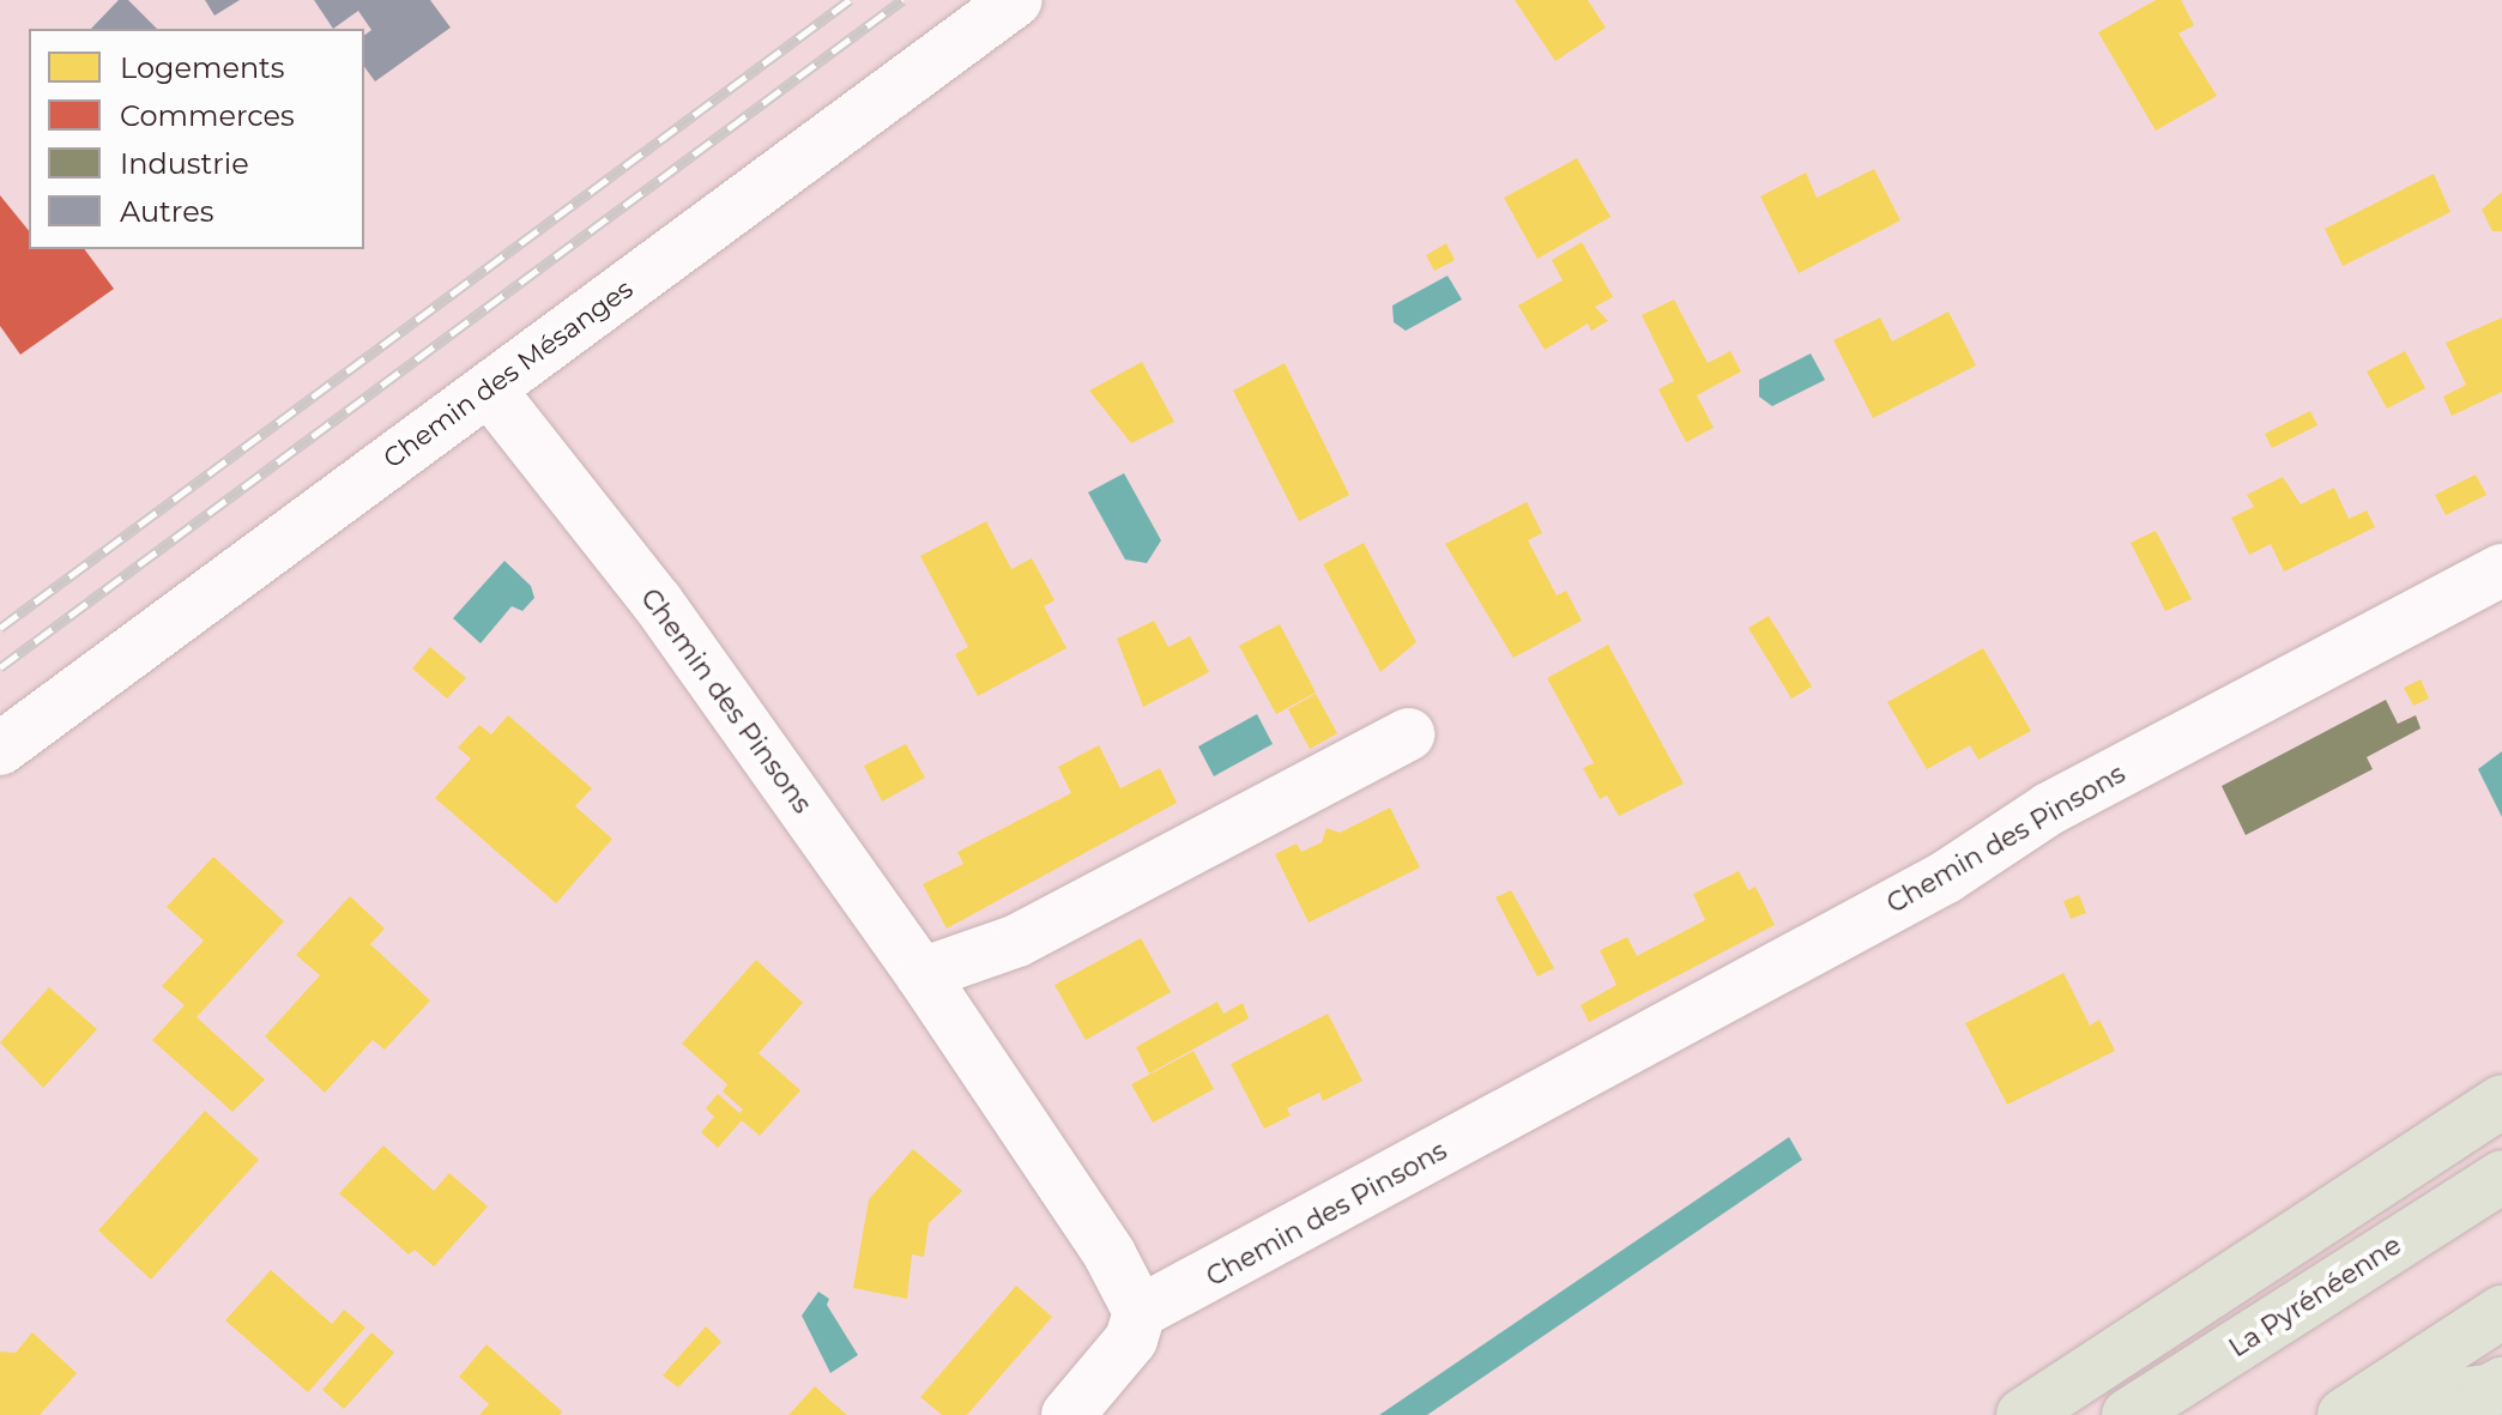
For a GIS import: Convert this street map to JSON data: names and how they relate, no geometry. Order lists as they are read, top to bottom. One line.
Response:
{"streets":{"highway":["La Pyrénéenne"],"street":["Chemin des Mésanges","Chemin des Pinsons"]},"crossings":[["Chemin des Mésanges","Chemin des Pinsons"]],"legend":["Logements","Commerces","Industrie","Autres"]}
